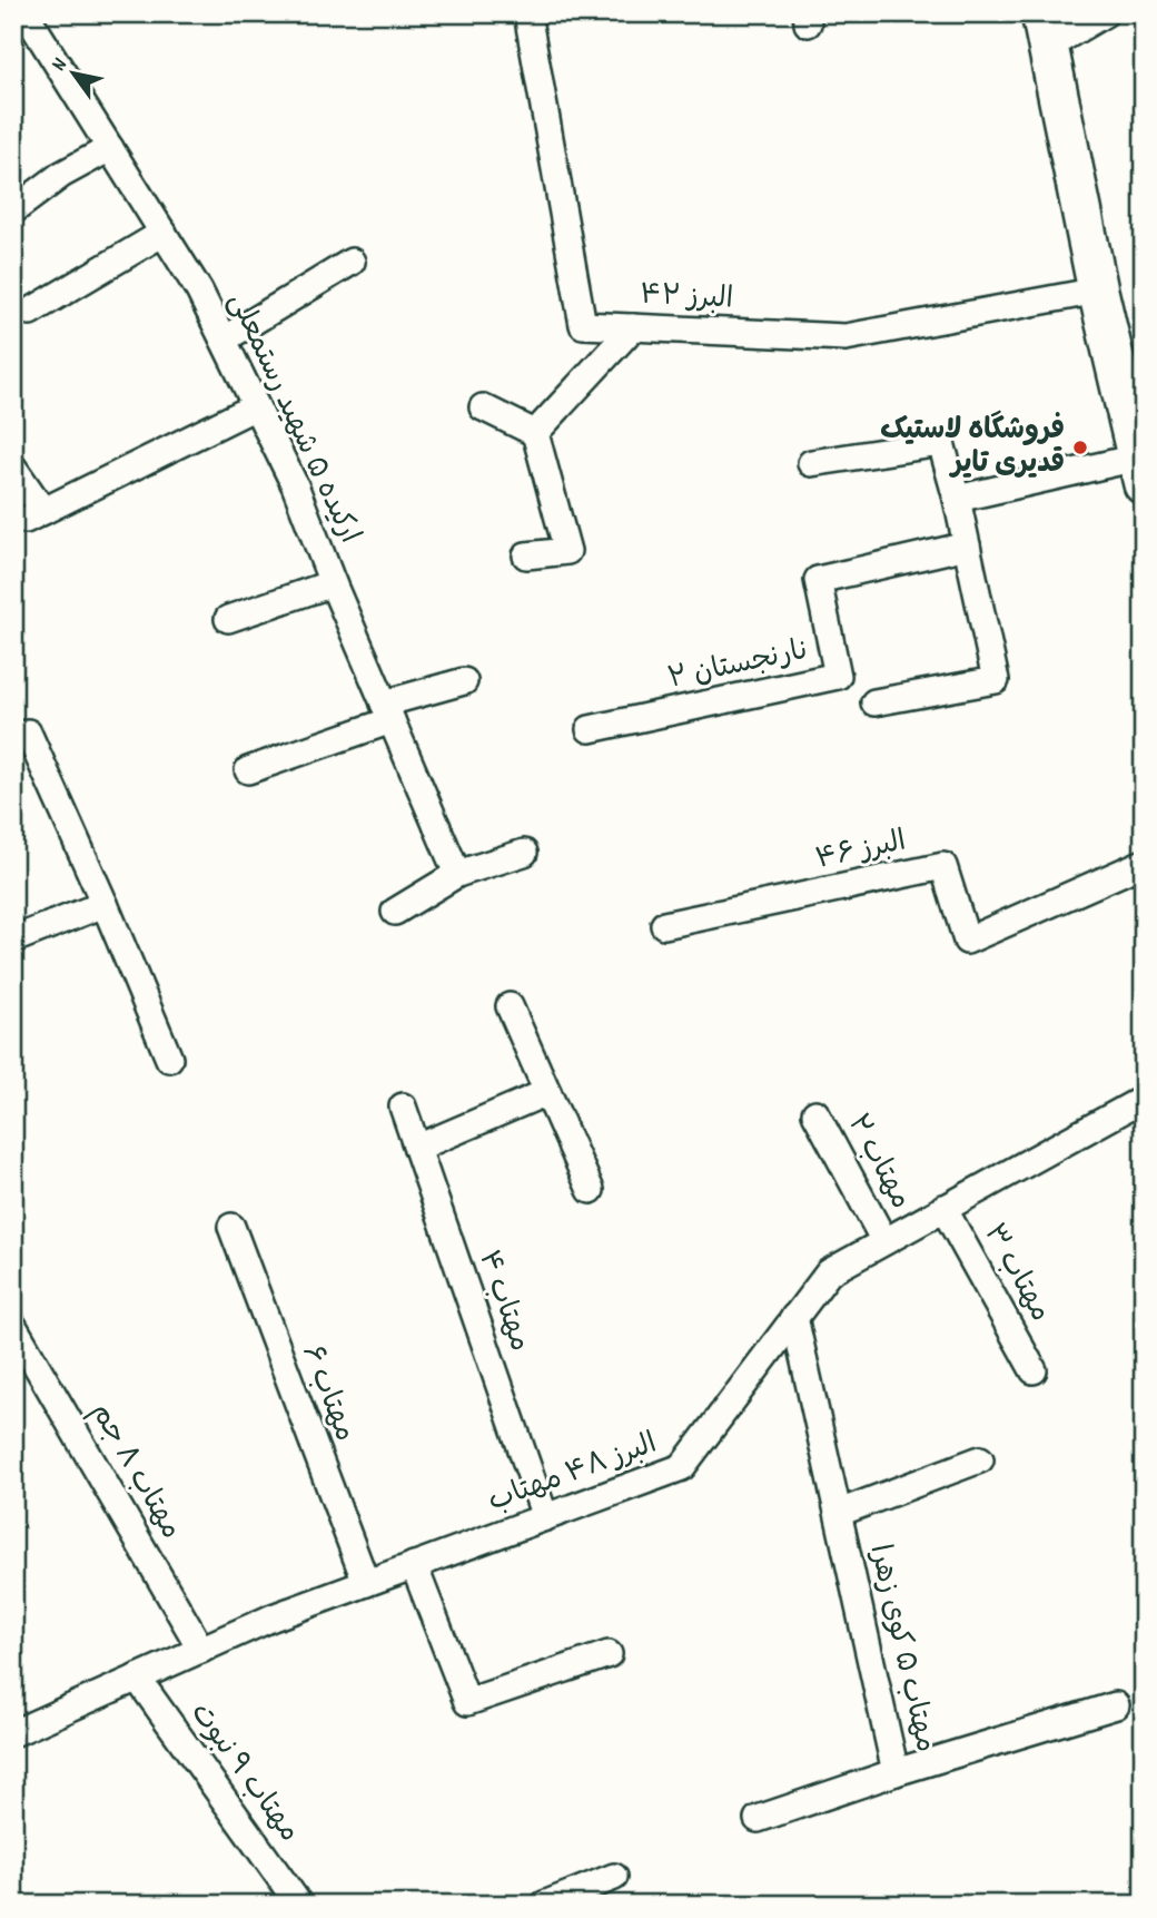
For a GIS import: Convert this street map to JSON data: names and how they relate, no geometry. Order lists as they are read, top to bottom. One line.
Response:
{"streets":{"street":["البرز ۴۲","ارکیده ۵ شهید رستمعلی","نارنجستان ۲","البرز ۴۶","مهتاب ۲","مهتاب ۳","مهتاب ۴","مهتاب ۶","مهتاب ۸ جم","البرز ۴۸ مهتاب","مهتاب ۵ کوی زهرا","مهتاب ۹ نبوت"]},"crossings":[["مهتاب ۲","البرز ۴۸ مهتاب"],["مهتاب ۳","البرز ۴۸ مهتاب"],["مهتاب ۴","البرز ۴۸ مهتاب"],["مهتاب ۶","البرز ۴۸ مهتاب"],["مهتاب ۸ جم","البرز ۴۸ مهتاب"],["البرز ۴۸ مهتاب","مهتاب ۵ کوی زهرا"],["البرز ۴۸ مهتاب","مهتاب ۹ نبوت"]],"places":["فروشگاه لاستیک قدیری تایر"],"north":"top left"}
